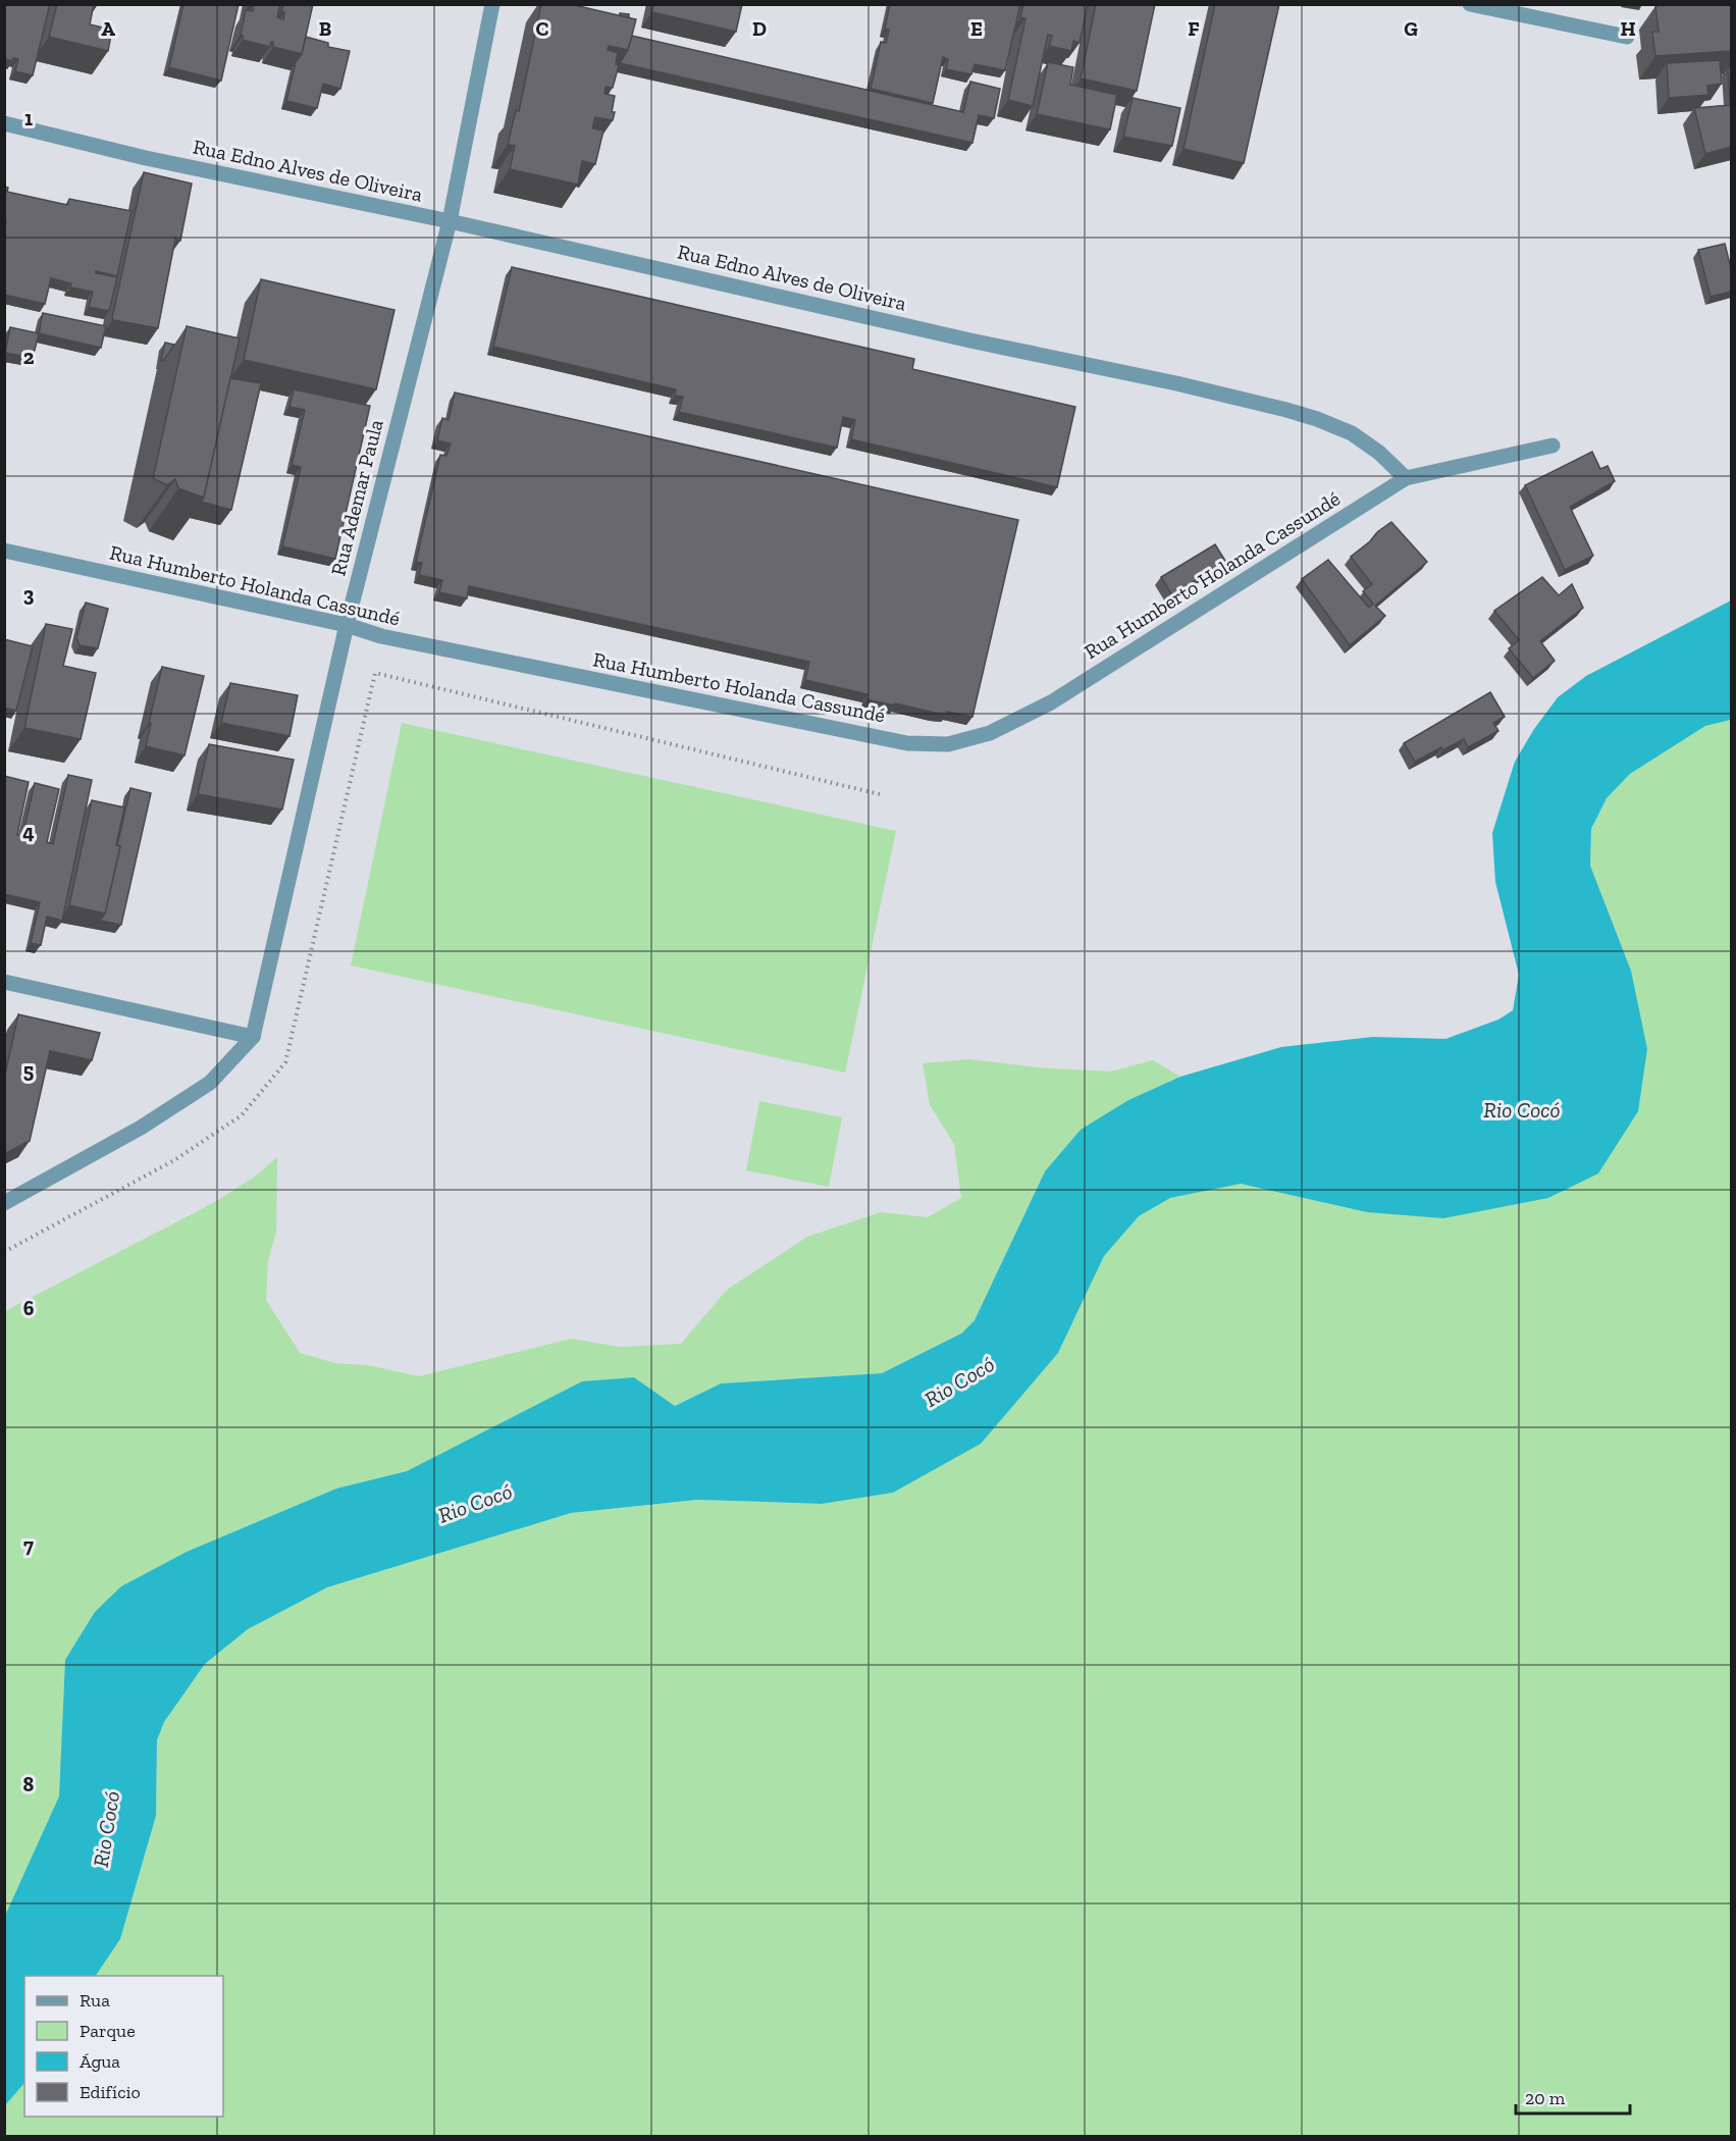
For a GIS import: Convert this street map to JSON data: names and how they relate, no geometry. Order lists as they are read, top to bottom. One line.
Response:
{"streets":{"street":["Rua Edno Alves de Oliveira","Rua Ademar Paula","Rua Humberto Holanda Cassundé"]},"crossings":[["Rua Edno Alves de Oliveira","Rua Ademar Paula"],["Rua Edno Alves de Oliveira","Rua Humberto Holanda Cassundé"],["Rua Ademar Paula","Rua Humberto Holanda Cassundé"]],"water":["Rio Cocó"],"legend":["Rua","Parque","Água","Edifício"],"scale_bar":"20 m","grid":{"columns":["A","B","C","D","E","F","G","H"],"rows":["1","2","3","4","5","6","7","8"]}}
